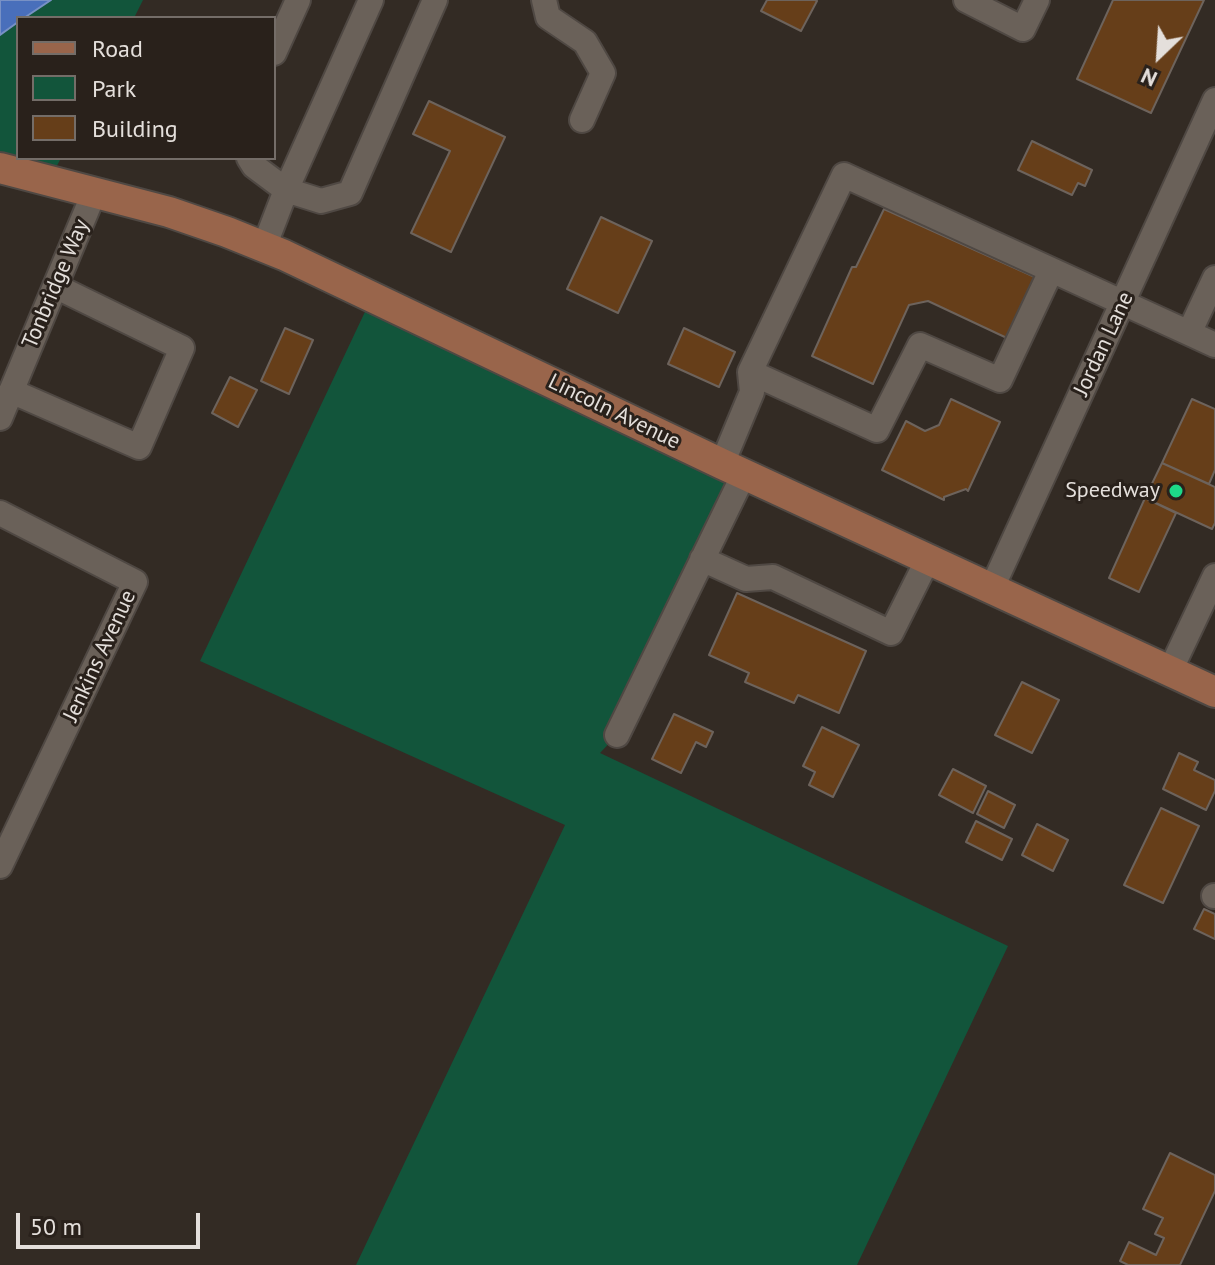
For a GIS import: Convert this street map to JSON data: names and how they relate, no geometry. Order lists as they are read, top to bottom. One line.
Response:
{"streets":{"main road":["Lincoln Avenue"],"street":["Tonbridge Way","Jordan Lane","Jenkins Avenue"]},"crossings":[["Tonbridge Way","Lincoln Avenue"],["Jordan Lane","Lincoln Avenue"]],"places":["Speedway"],"legend":["Road","Park","Building"],"scale_bar":"50 m","north":"bottom left"}
